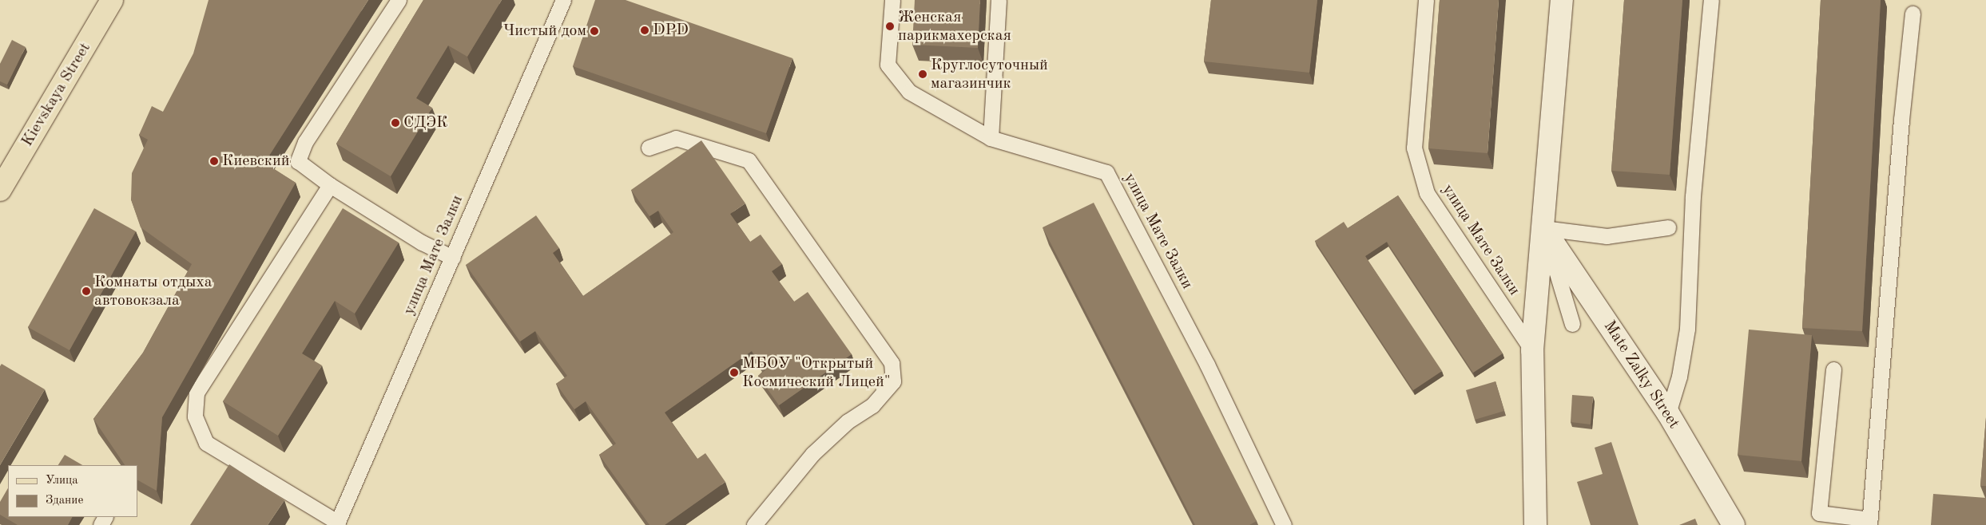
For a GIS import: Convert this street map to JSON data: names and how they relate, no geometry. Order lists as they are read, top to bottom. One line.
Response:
{"streets":{"main road":["Kievskaya Street"],"street":["Mate Zalky Street"],"lane":["улица Мате Залки"]},"places":["Женская парикмахерская","DPD","Чистый дом","Круглосуточный магазинчик","СДЭК","Киевский","Комнаты отдыха автовокзала","МБОУ \"Открытый Космический Лицей\""],"legend":["Улица","Здание"]}
